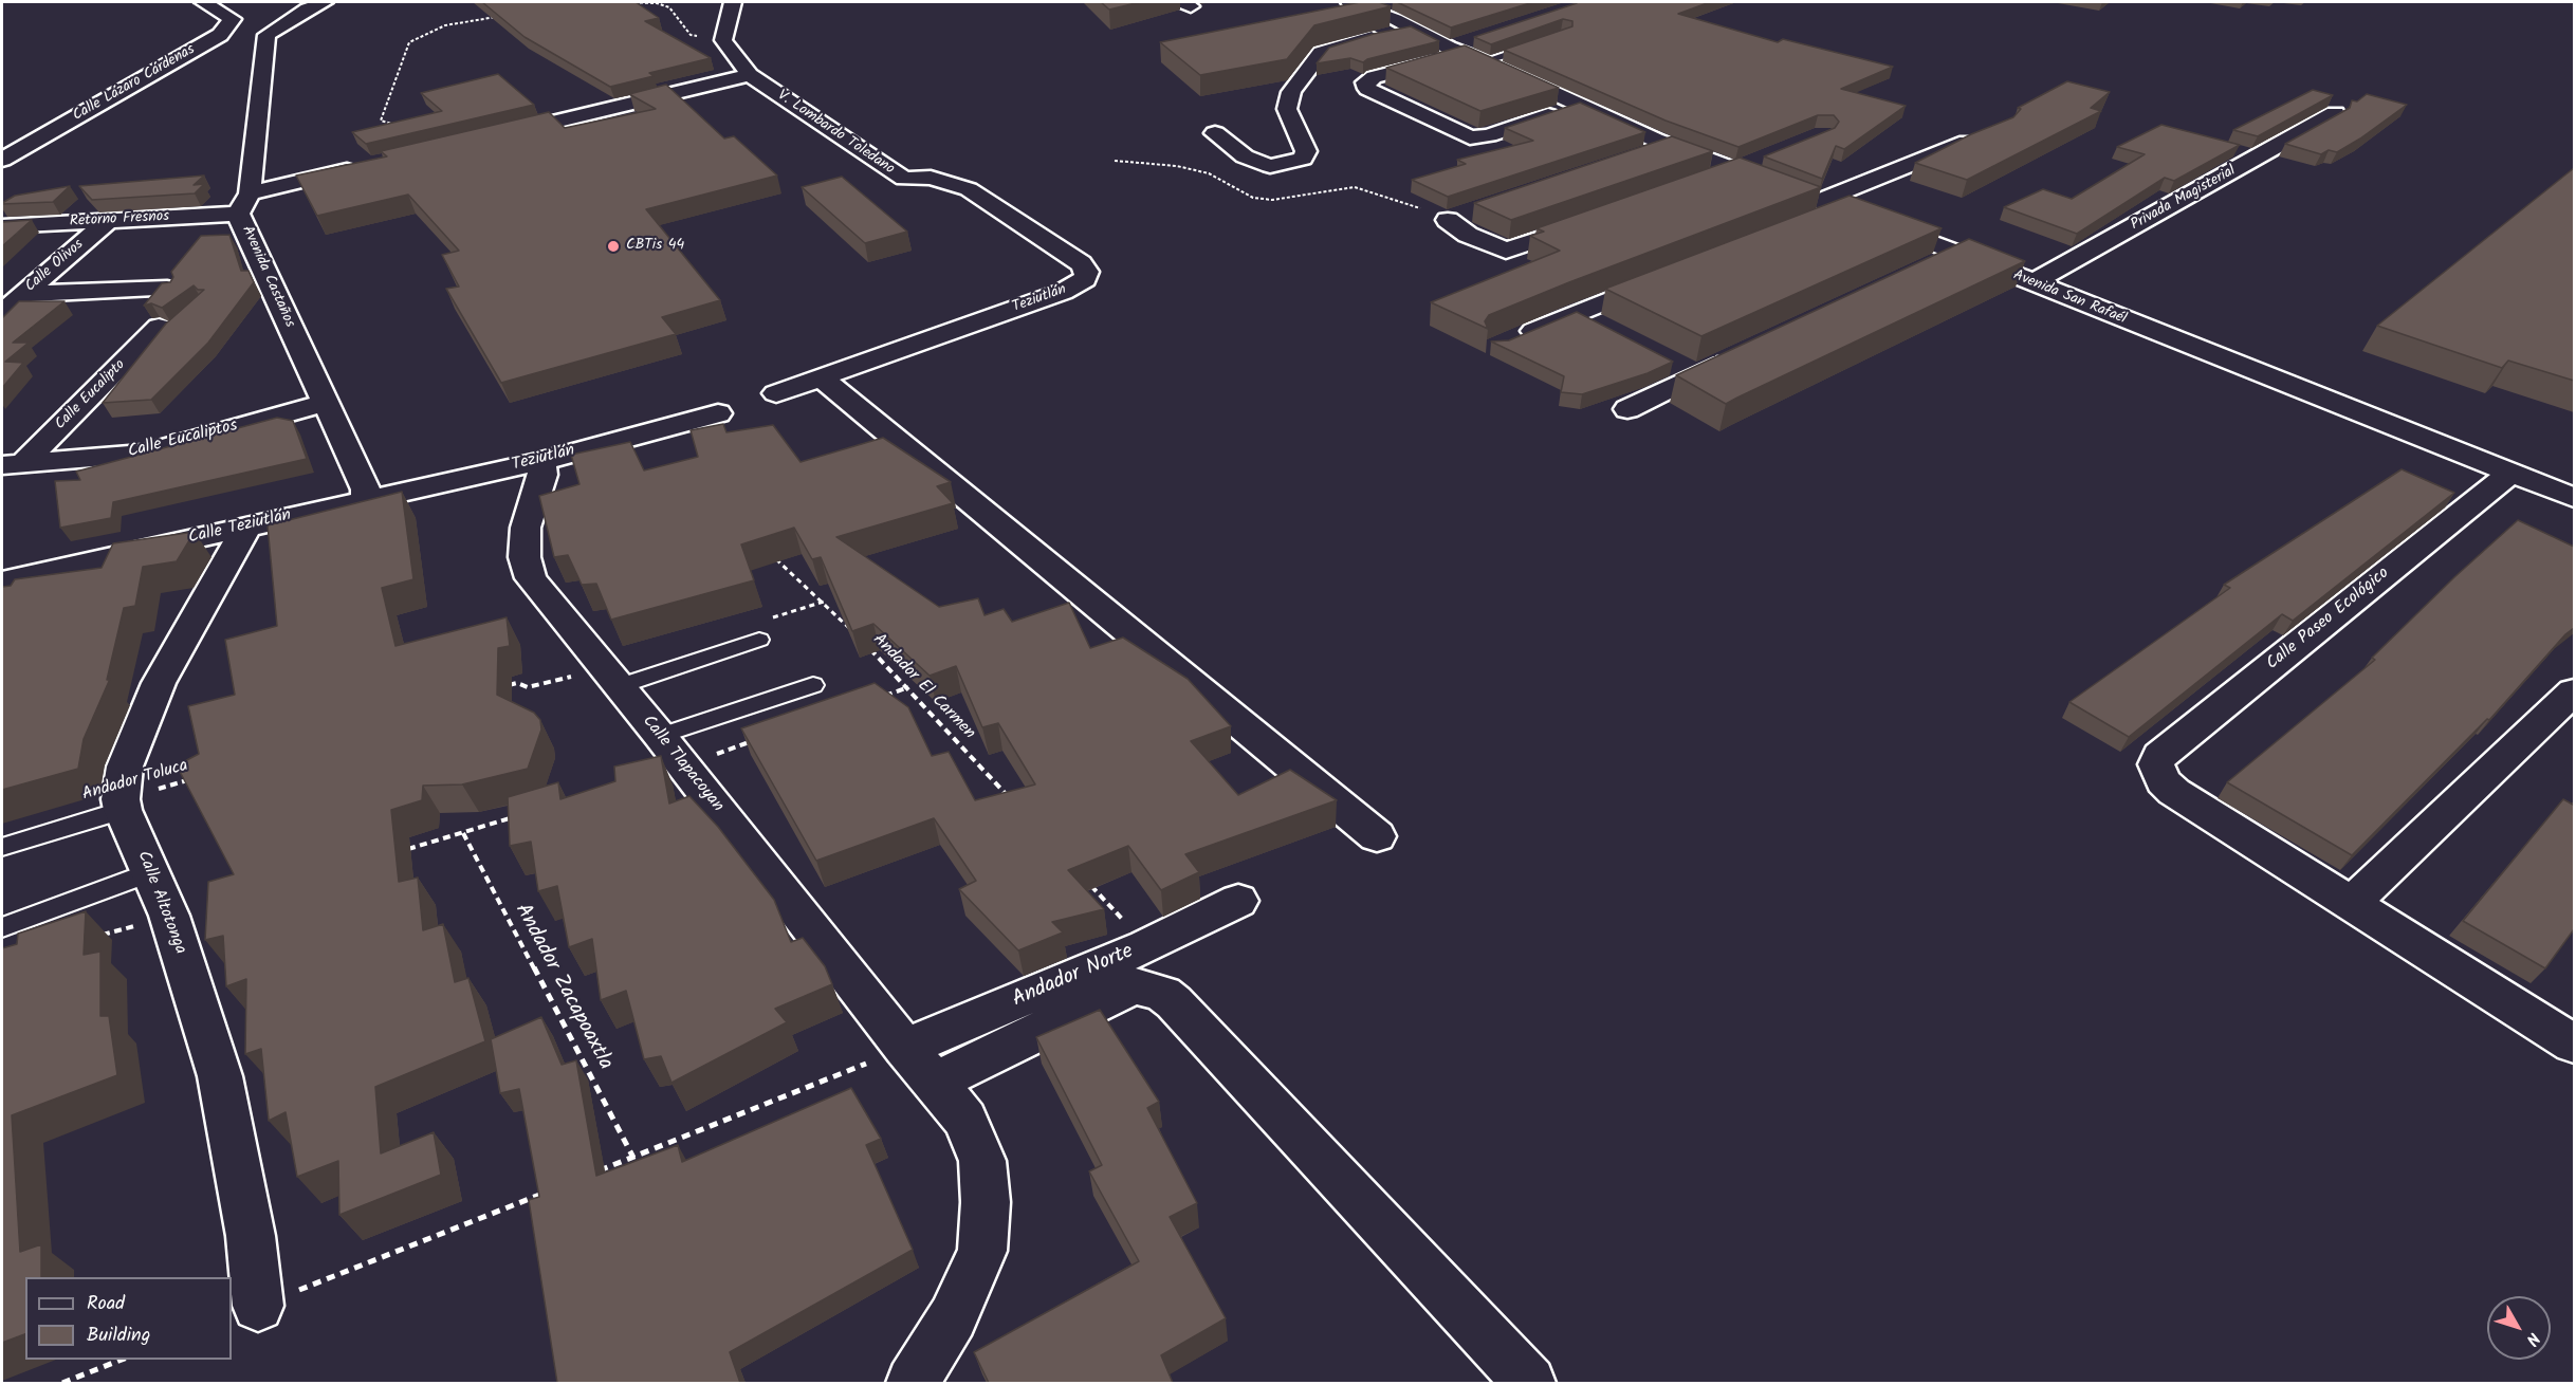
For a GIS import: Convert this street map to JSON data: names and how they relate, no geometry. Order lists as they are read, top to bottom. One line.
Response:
{"streets":{"street":["Calle Lázaro Cárdenas","V. Lombardo Toledano","Privada Magisterial","Retorno Fresnos","Calle Olivos","Avenida Castaños","Avenida San Rafaél","Teziutlán","Calle Eucalipto","Calle Eucaliptos","Calle Teziutlán","Calle Paseo Ecológico","Calle Tlapacoyan","Calle Altotonga","Andador Norte"],"path":["Andador El Carmen","Andador Toluca","Andador Zacapoaxtla"]},"crossings":[["V. Lombardo Toledano","Teziutlán"],["Privada Magisterial","Avenida San Rafaél"],["Retorno Fresnos","Calle Olivos"],["Retorno Fresnos","Avenida Castaños"],["Avenida Castaños","Teziutlán"],["Avenida Castaños","Calle Eucaliptos"],["Avenida Castaños","Calle Teziutlán"],["Avenida San Rafaél","Calle Paseo Ecológico"],["Teziutlán","Calle Teziutlán"],["Teziutlán","Calle Tlapacoyan"],["Calle Eucalipto","Calle Eucaliptos"],["Calle Tlapacoyan","Andador Norte"],["Andador Toluca","Calle Altotonga"]],"places":["CBTis 44"],"legend":["Road","Building"],"north":"bottom right"}
